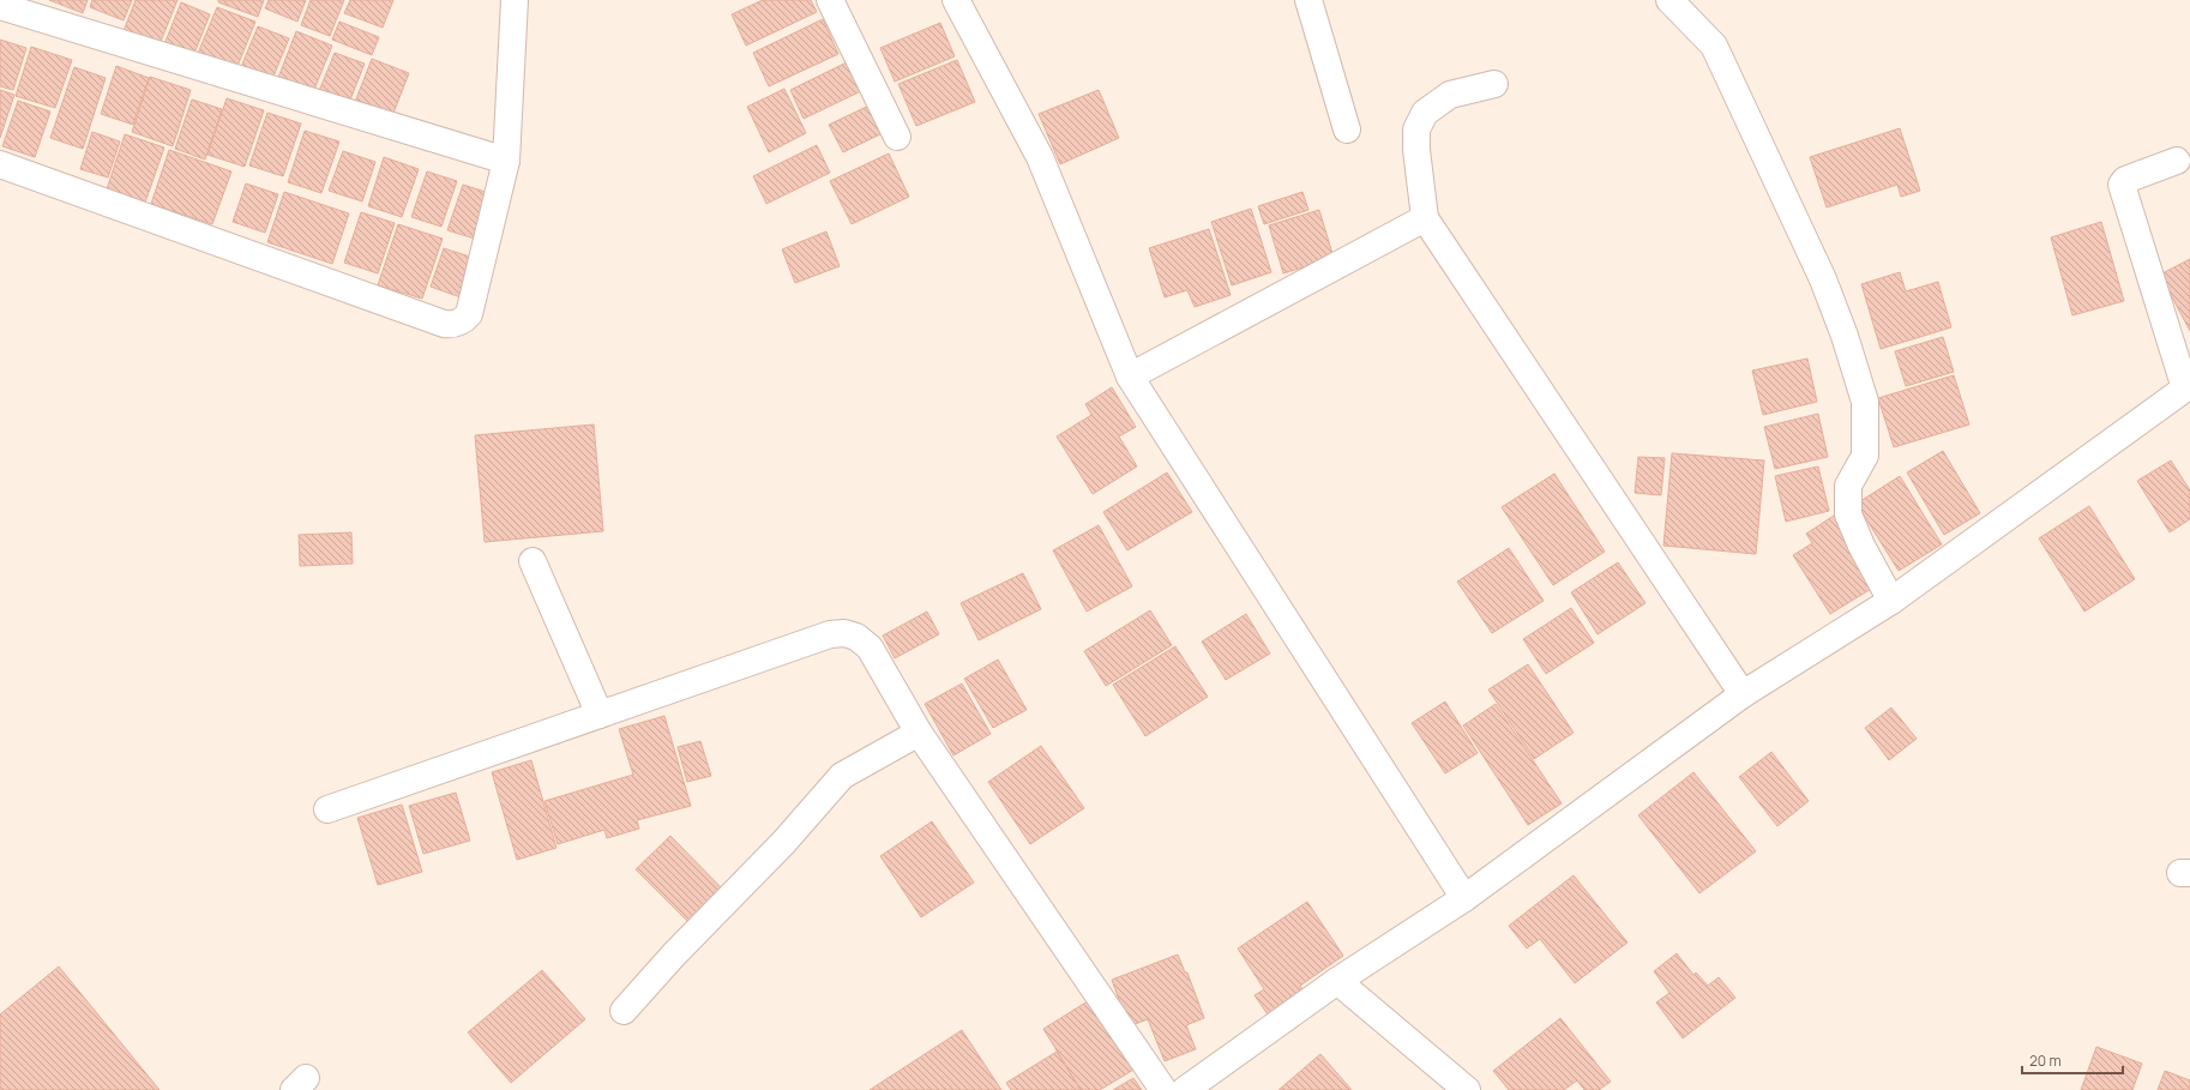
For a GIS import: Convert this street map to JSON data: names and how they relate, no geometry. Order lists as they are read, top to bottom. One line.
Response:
{"scale_bar":"20 m"}
